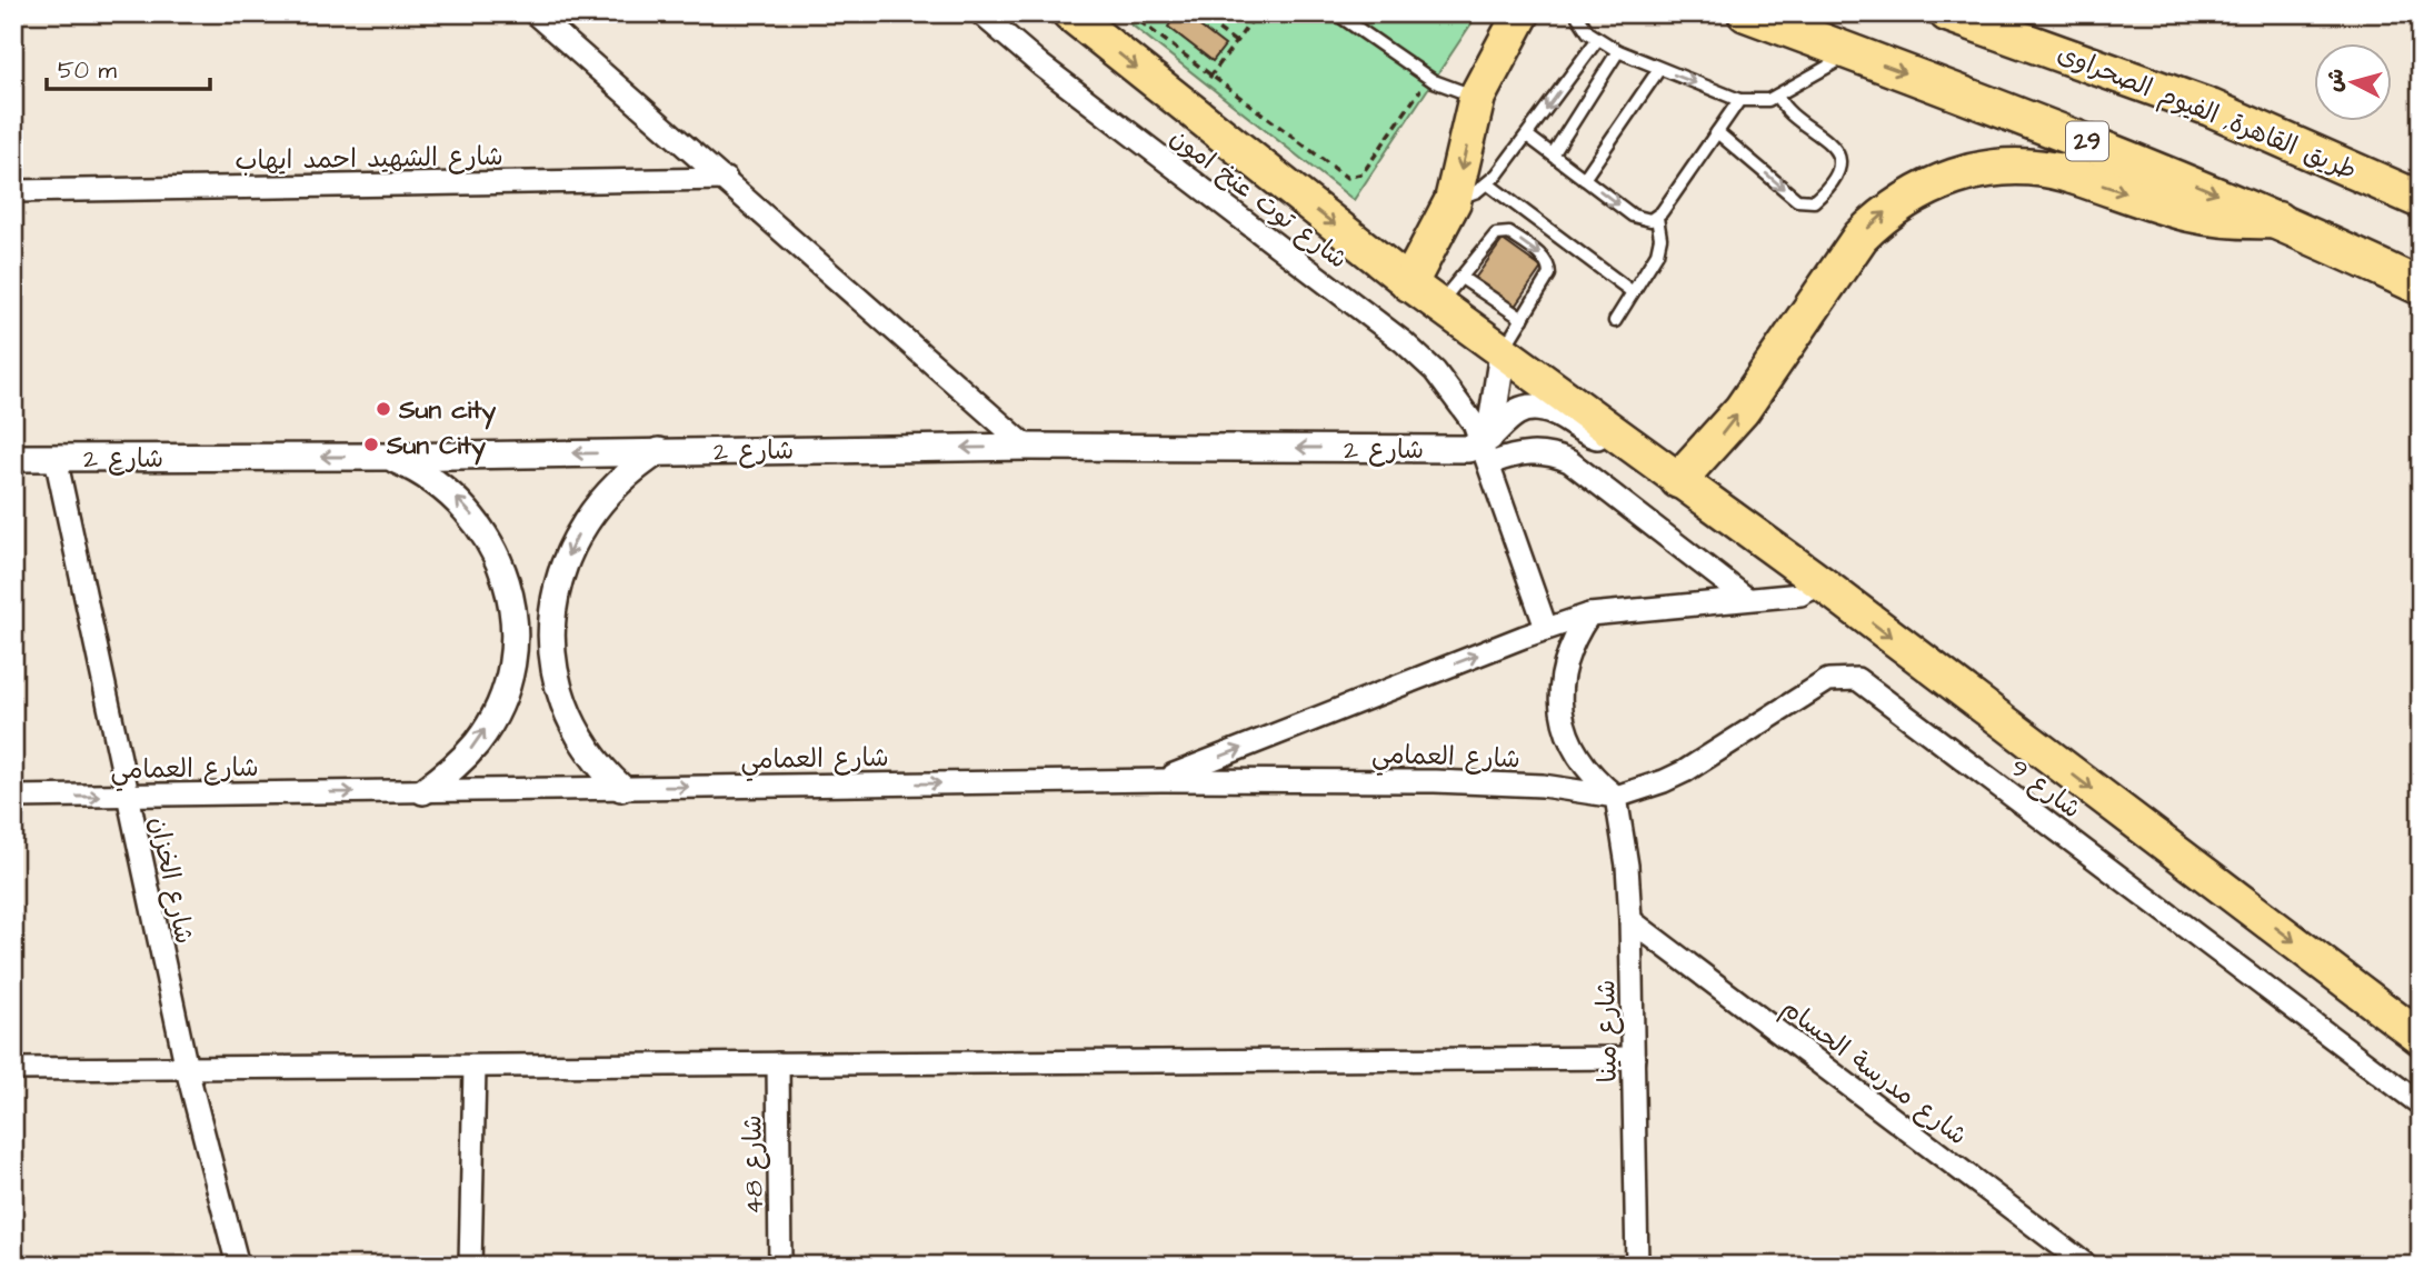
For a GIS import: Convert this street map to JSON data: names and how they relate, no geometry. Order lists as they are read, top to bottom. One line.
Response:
{"streets":{"highway":["طريق القاهرة, الفيوم الصحراوى","29"],"street":["شارع الشهيد احمد ايهاب","شارع توت عنخ امون","شارع 2","شارع العمامي","شارع 9","شارع الخزان","شارع مينا","شارع مدرسة الحسام","شارع 48"]},"crossings":[["شارع توت عنخ امون","شارع 2"],["شارع 2","شارع الخزان"],["شارع العمامي","شارع 9"],["شارع العمامي","شارع الخزان"],["شارع العمامي","شارع مينا"],["شارع 9","شارع مينا"],["شارع مينا","شارع مدرسة الحسام"]],"one_way":["شارع 2","شارع العمامي"],"places":["Sun city","Sun City"],"scale_bar":"50 m","north":"left"}
